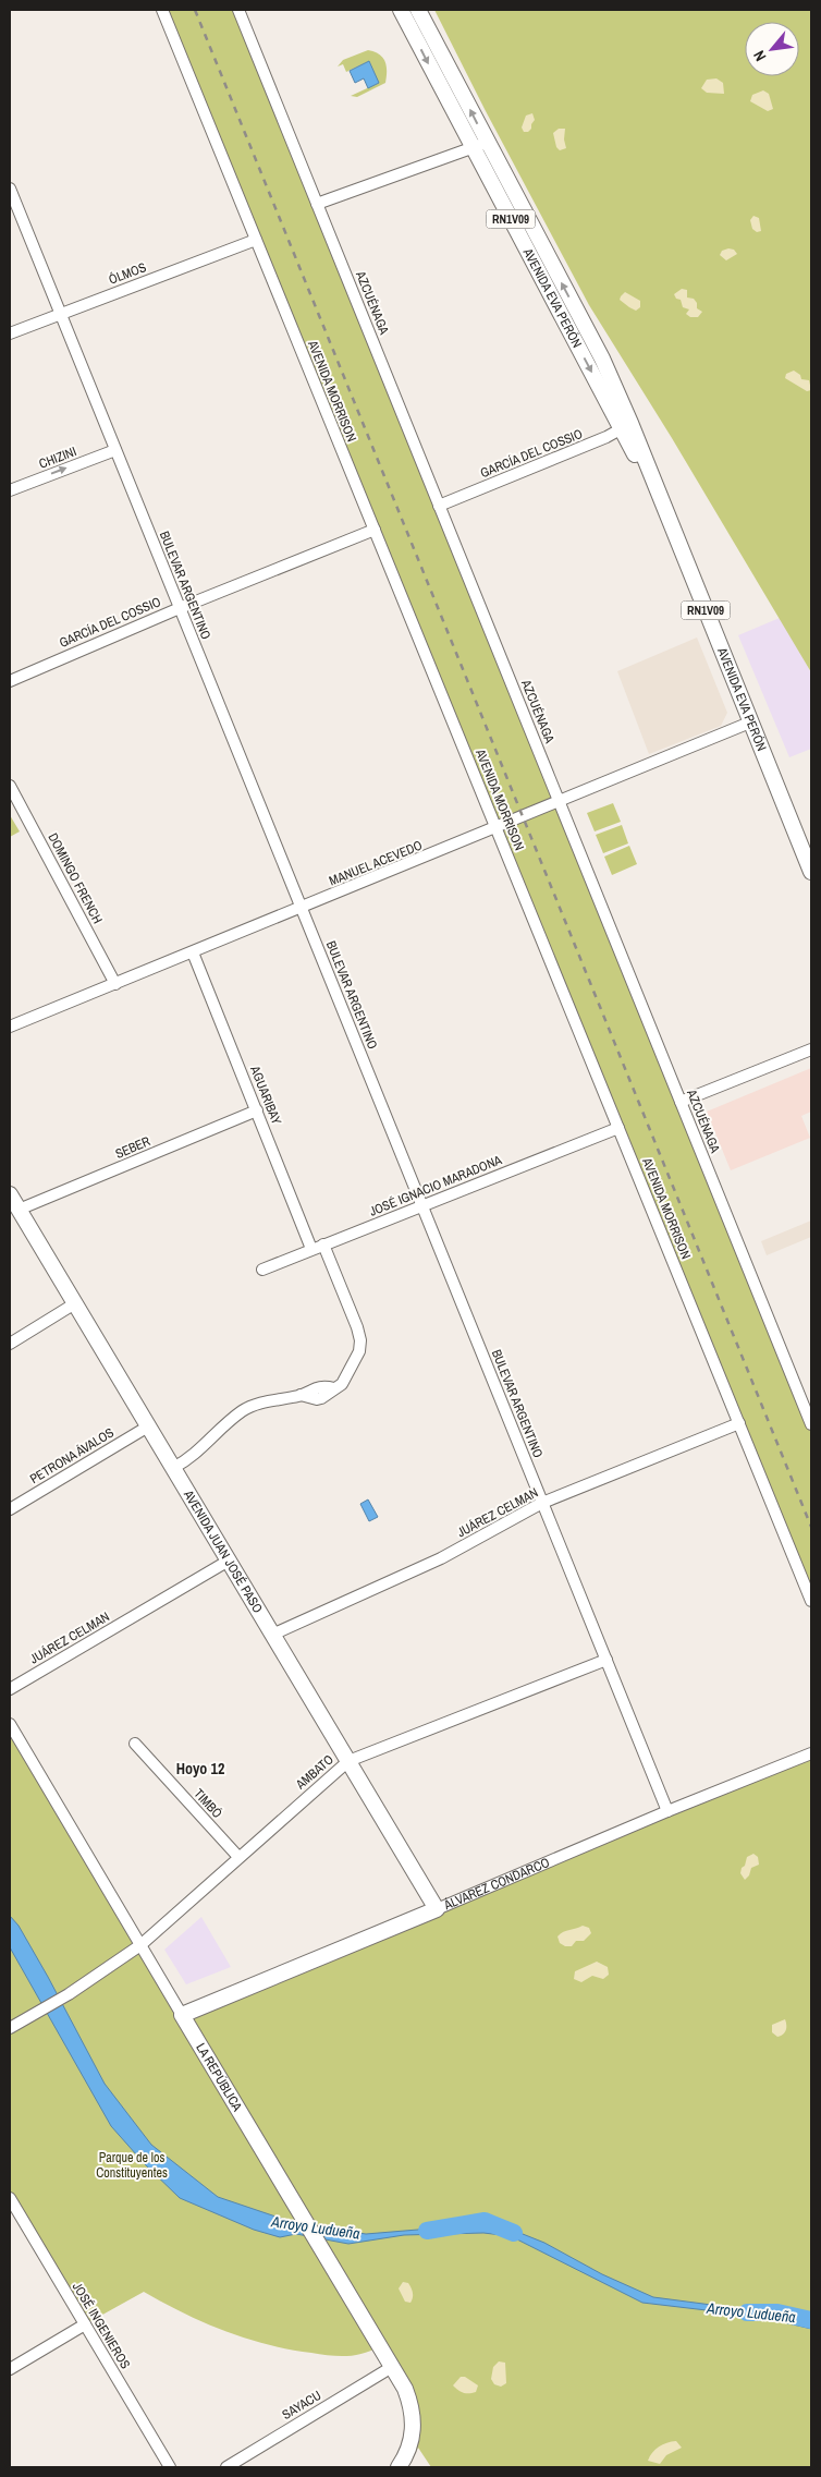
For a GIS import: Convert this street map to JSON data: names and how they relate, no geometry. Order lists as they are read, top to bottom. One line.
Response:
{"streets":{"main road":["RN1V09","AVENIDA EVA PERÓN","AVENIDA JUAN JOSÉ PASO","ÁLVAREZ CONDARCO","LA REPÚBLICA"],"street":["ÓLMOS","AZCUÉNAGA","AVENIDA MORRISON","GARCÍA DEL COSSIO","CHIZINI","BULEVAR ARGENTINO","MANUEL ACEVEDO","DOMINGO FRENCH","AGUARIBAY","SEBER","JOSÉ IGNACIO MARADONA","PETRONA ÁVALOS","JUÁREZ CELMAN","AMBATO","TIMBÓ","JOSÉ INGENIEROS","SAYACU"]},"crossings":[["ÓLMOS","AVENIDA MORRISON"],["ÓLMOS","BULEVAR ARGENTINO"],["AVENIDA EVA PERÓN","GARCÍA DEL COSSIO"],["AVENIDA EVA PERÓN","MANUEL ACEVEDO"],["AZCUÉNAGA","GARCÍA DEL COSSIO"],["AZCUÉNAGA","MANUEL ACEVEDO"],["AVENIDA MORRISON","GARCÍA DEL COSSIO"],["AVENIDA MORRISON","MANUEL ACEVEDO"],["AVENIDA MORRISON","JOSÉ IGNACIO MARADONA"],["AVENIDA MORRISON","JUÁREZ CELMAN"],["GARCÍA DEL COSSIO","BULEVAR ARGENTINO"],["CHIZINI","BULEVAR ARGENTINO"],["BULEVAR ARGENTINO","MANUEL ACEVEDO"],["BULEVAR ARGENTINO","JOSÉ IGNACIO MARADONA"],["BULEVAR ARGENTINO","JUÁREZ CELMAN"],["BULEVAR ARGENTINO","AMBATO"],["BULEVAR ARGENTINO","ÁLVAREZ CONDARCO"],["MANUEL ACEVEDO","DOMINGO FRENCH"],["MANUEL ACEVEDO","AGUARIBAY"],["AGUARIBAY","SEBER"],["AGUARIBAY","JOSÉ IGNACIO MARADONA"],["SEBER","AVENIDA JUAN JOSÉ PASO"],["PETRONA ÁVALOS","AVENIDA JUAN JOSÉ PASO"],["JUÁREZ CELMAN","AVENIDA JUAN JOSÉ PASO"],["AVENIDA JUAN JOSÉ PASO","AMBATO"],["AVENIDA JUAN JOSÉ PASO","ÁLVAREZ CONDARCO"],["AMBATO","TIMBÓ"],["AMBATO","LA REPÚBLICA"],["ÁLVAREZ CONDARCO","LA REPÚBLICA"],["LA REPÚBLICA","SAYACU"]],"one_way":["CHIZINI"],"districts":["Hoyo 12"],"water":["Arroyo Ludueña"],"parks":["Parque de los Constituyentes"],"north":"bottom left"}
